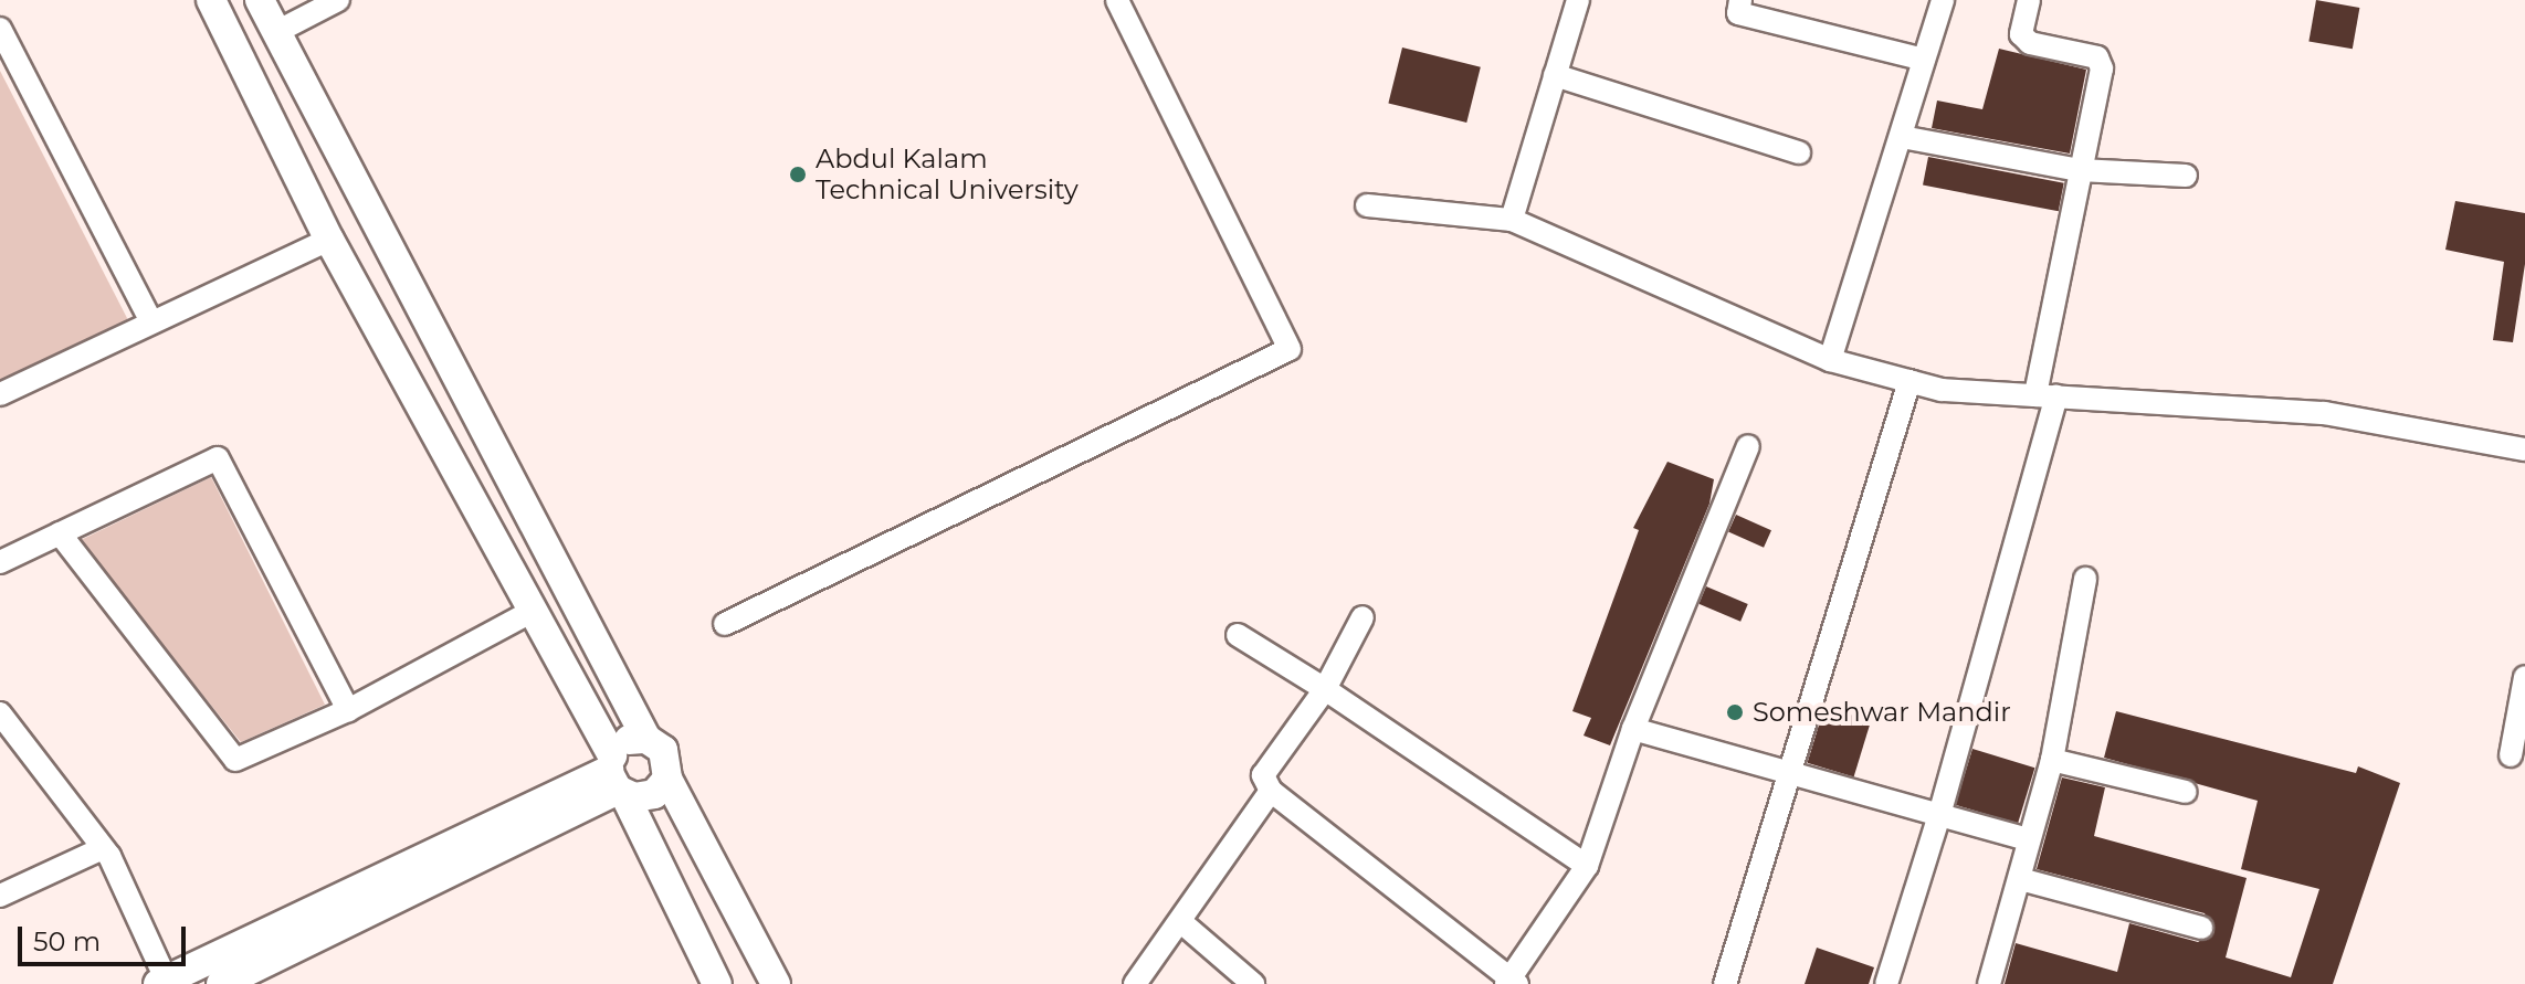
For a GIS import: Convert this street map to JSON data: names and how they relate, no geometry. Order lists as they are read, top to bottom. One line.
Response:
{"places":["Abdul Kalam Technical University","Someshwar Mandir"],"scale_bar":"50 m"}
